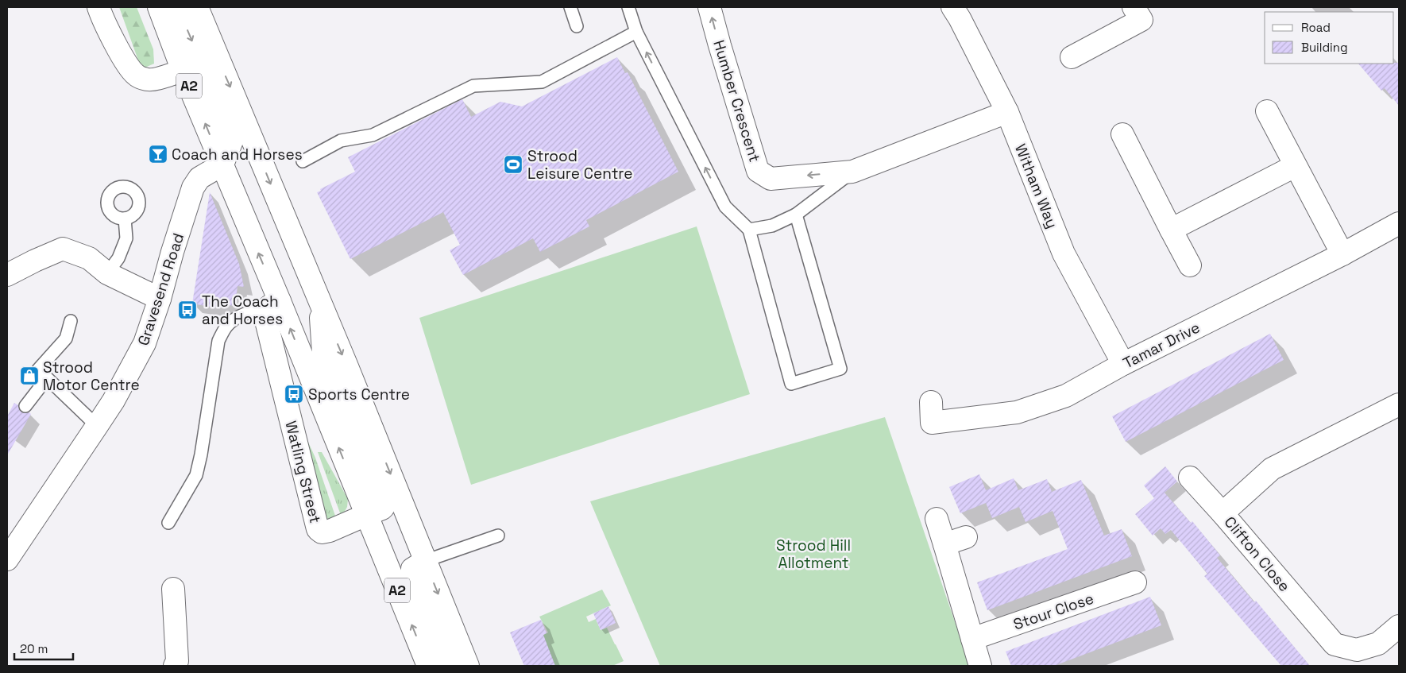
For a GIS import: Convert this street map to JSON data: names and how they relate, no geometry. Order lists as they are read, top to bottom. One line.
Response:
{"streets":{"street":["A2","Humber Crescent","Witham Way","Gravesend Road","Tamar Drive","Watling Street","Clifton Close","Stour Close"]},"crossings":[["A2","Gravesend Road"],["A2","Watling Street"],["Humber Crescent","Witham Way"],["Witham Way","Tamar Drive"],["Gravesend Road","Watling Street"]],"one_way":["Humber Crescent"],"parks":["Strood Hill Allotment"],"places":{"bar":["Coach and Horses"],"sports":["Strood Leisure Centre"],"bus stop":["The Coach and Horses","Sports Centre"],"shop":["Strood Motor Centre"]},"legend":["Road","Building"],"scale_bar":"20 m"}
